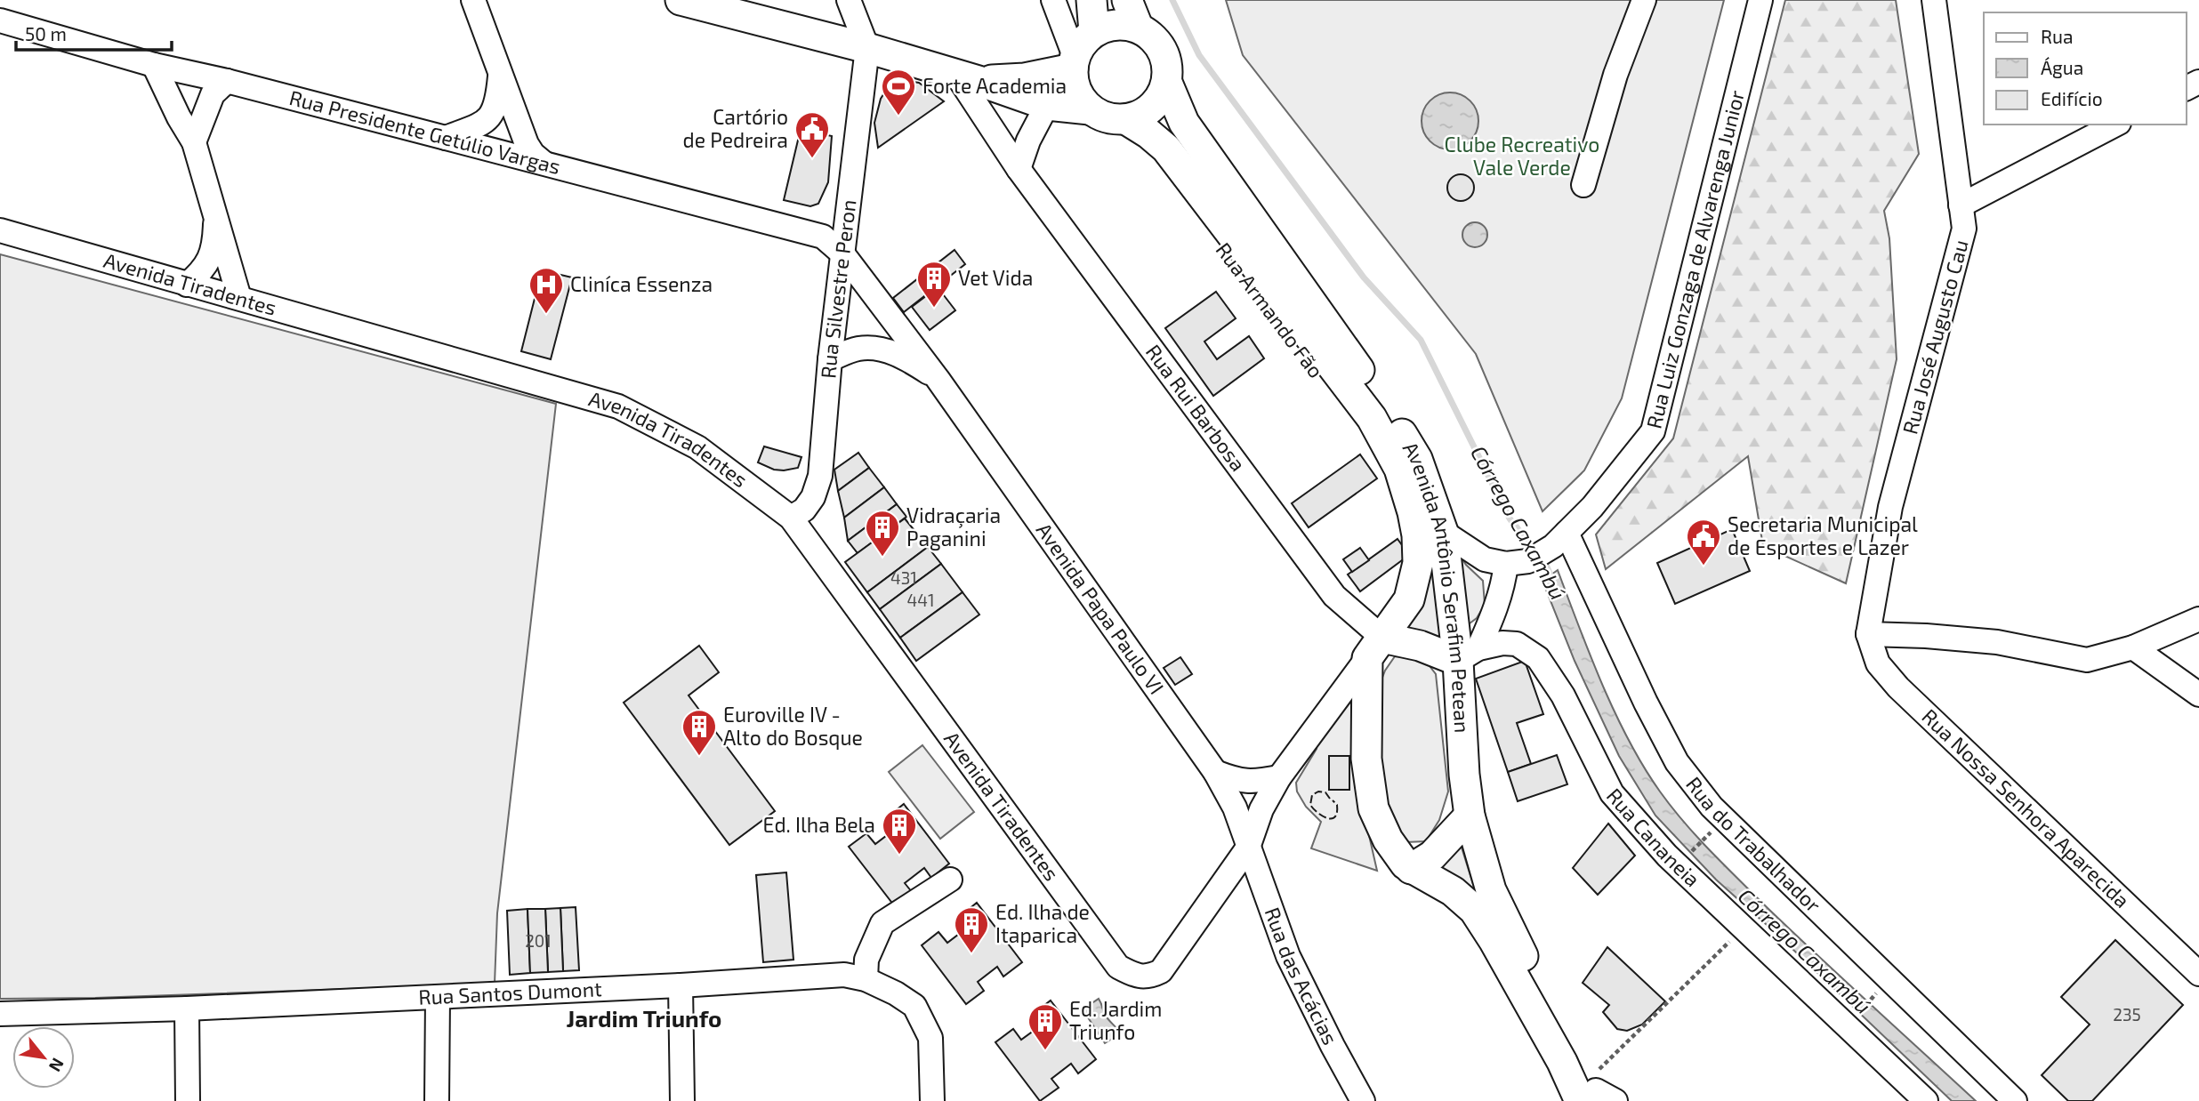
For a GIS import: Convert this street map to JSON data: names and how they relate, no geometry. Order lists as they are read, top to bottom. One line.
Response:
{"streets":{"main road":["Rua Armando Fão","Avenida Antônio Serafim Petean"],"street":["Rua Presidente Getúlio Vargas","Rua Luiz Gonzaga de Alvarenga Junior","Avenida Tiradentes","Rua Silvestre Peron","Rua José Augusto Cau","Rua Rui Barbosa","Avenida Papa Paulo VI","Rua Nossa Senhora Aparecida","Rua Cananeia","Rua do Trabalhador","Rua das Acácias","Rua Santos Dumont"]},"crossings":[["Rua Presidente Getúlio Vargas","Rua Silvestre Peron"],["Rua Presidente Getúlio Vargas","Avenida Papa Paulo VI"],["Rua Luiz Gonzaga de Alvarenga Junior","Rua do Trabalhador"],["Avenida Tiradentes","Rua Silvestre Peron"],["Avenida Tiradentes","Avenida Papa Paulo VI"],["Avenida Tiradentes","Rua das Acácias"],["Rua Silvestre Peron","Avenida Papa Paulo VI"],["Rua Armando Fão","Avenida Antônio Serafim Petean"],["Rua José Augusto Cau","Rua Nossa Senhora Aparecida"],["Rua Rui Barbosa","Avenida Antônio Serafim Petean"],["Avenida Antônio Serafim Petean","Rua Cananeia"],["Avenida Papa Paulo VI","Rua das Acácias"]],"districts":["Jardim Triunfo"],"water":["Córrego Caxambú"],"parks":["Clube Recreativo Vale Verde"],"places":{"sports":["Forte Academia"],"public building":["Cartório de Pedreira","Secretaria Municipal de Esportes e Lazer"],"building":["Vet Vida","Vidraçaria Paganini","Euroville IV - Alto do Bosque","Ed. Ilha Bela","Ed. Ilha de Itaparica","Ed. Jardim Triunfo"],"hospital":["Cliníca Essenza"]},"house_numbers":["431","441","201","235"],"legend":["Rua","Água","Edifício"],"scale_bar":"50 m","north":"bottom right"}
